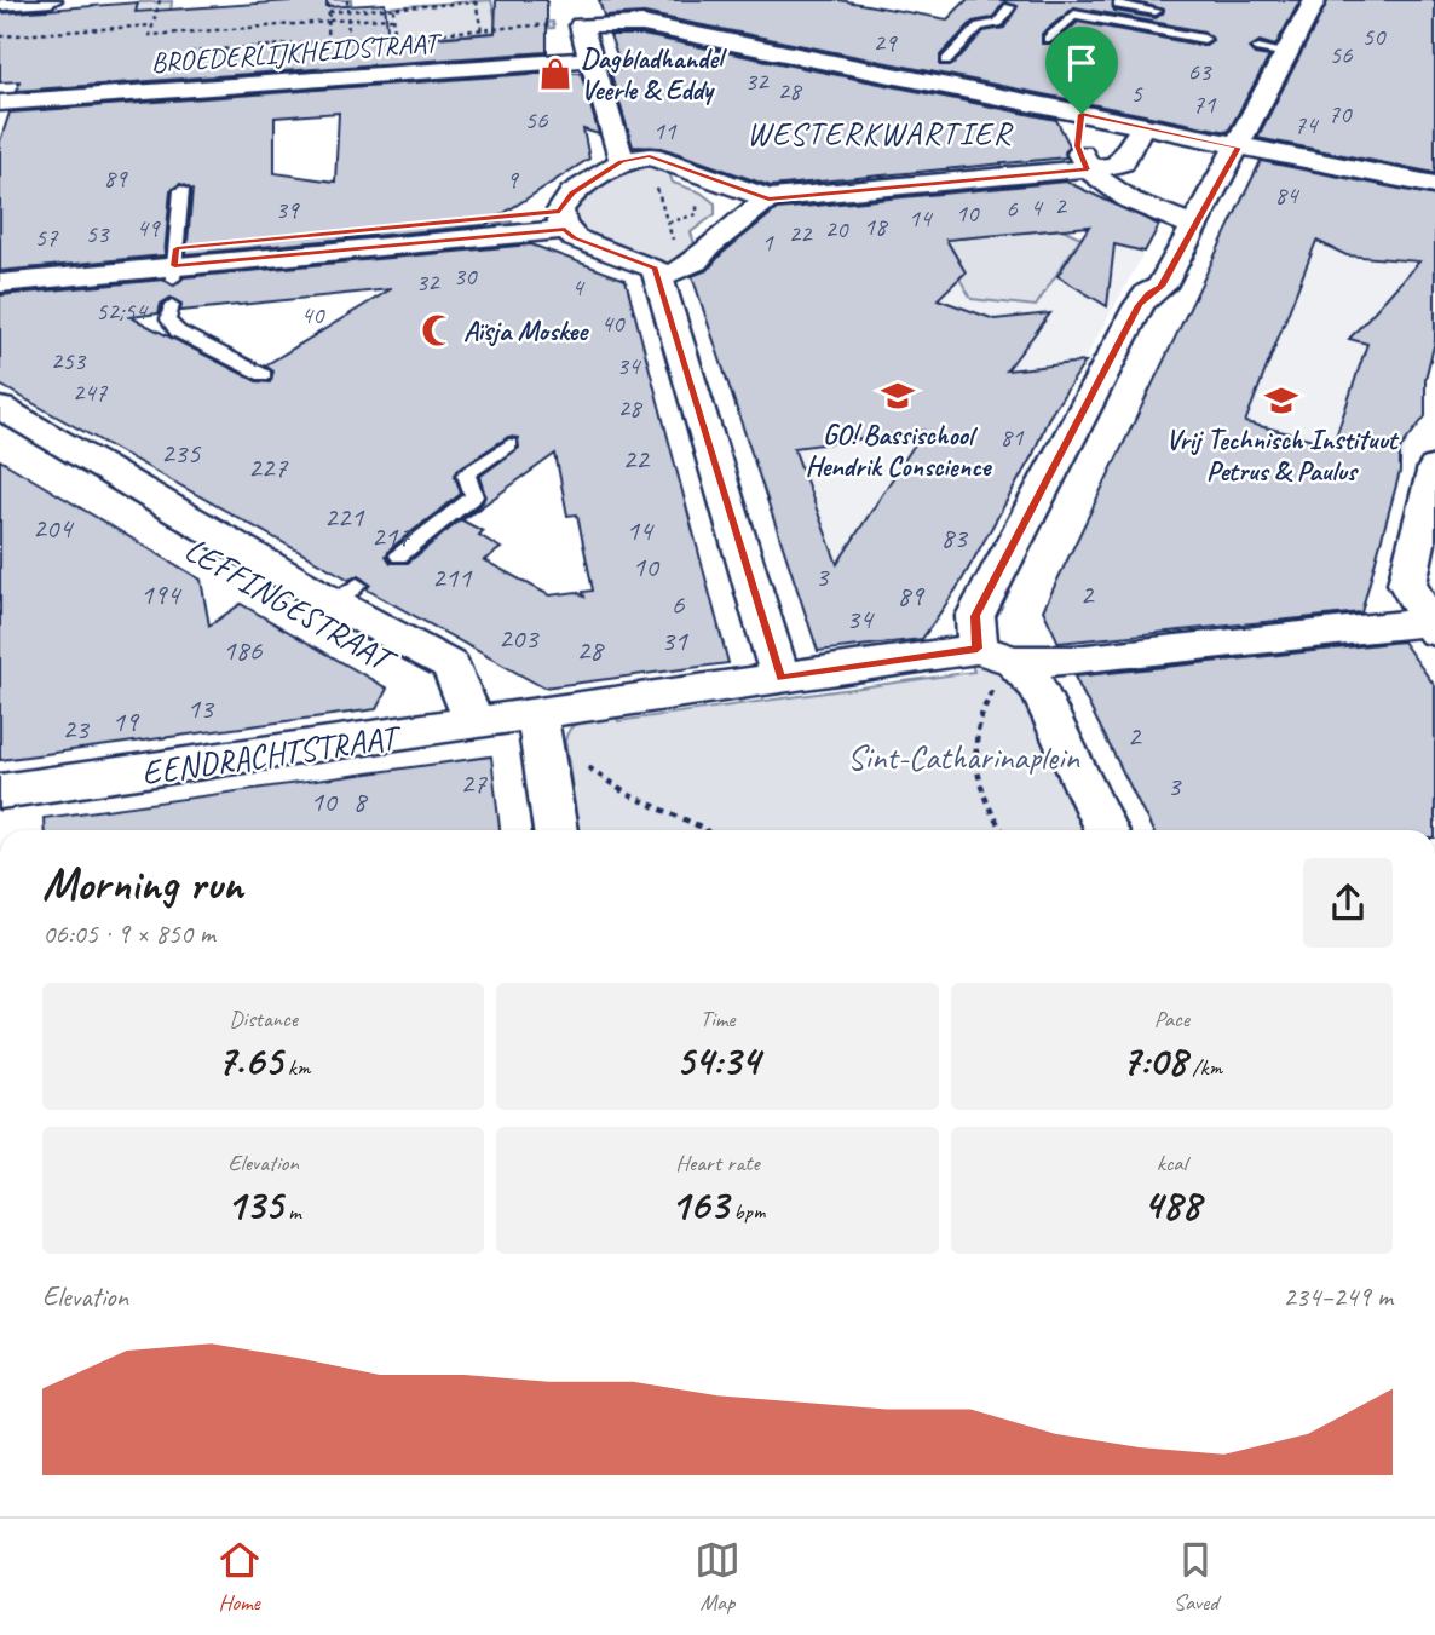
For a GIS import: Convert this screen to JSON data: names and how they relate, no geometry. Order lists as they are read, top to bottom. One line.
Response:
{"streets":{"street":["BROEDERLIJKHEIDSTRAAT","LEFFINGESTRAAT","EENDRACHTSTRAAT"]},"crossings":[["LEFFINGESTRAAT","EENDRACHTSTRAAT"]],"districts":["WESTERKWARTIER"],"parks":["Sint-Catharinaplein"],"places":{"shop":["Dagbladhandel Veerle & Eddy"],"mosque":["Aïsja Moskee"],"school or university":["GO! Bassischool Hendrik Conscience","Vrij Technisch Instituut Petrus & Paulus"]},"house_numbers":["50","29","56","63","32","28","5","71","70","56","74","11","89","9","84","2","4","6","39","10","14","18","49","20","53","22","57","1","30","32","4","52;54","40","40","253","34","247","28","81","235","22","227","221","204","14","217","83","10","3","211","194","2","89","6","34","203","31","186","28","13","19","23","2","27","3","10","8"],"page":{"heading":["Morning run","06:05 · 9 × 850 m"],"stats":[["Distance","7.65 km"],["Time","54:34"],["Pace","7:08 /km"],["Elevation","135 m"],["Heart rate","163 bpm"],["kcal","488"]],"chart":["Elevation","234–249 m"],"tabs":["Home","Map","Saved"]}}
